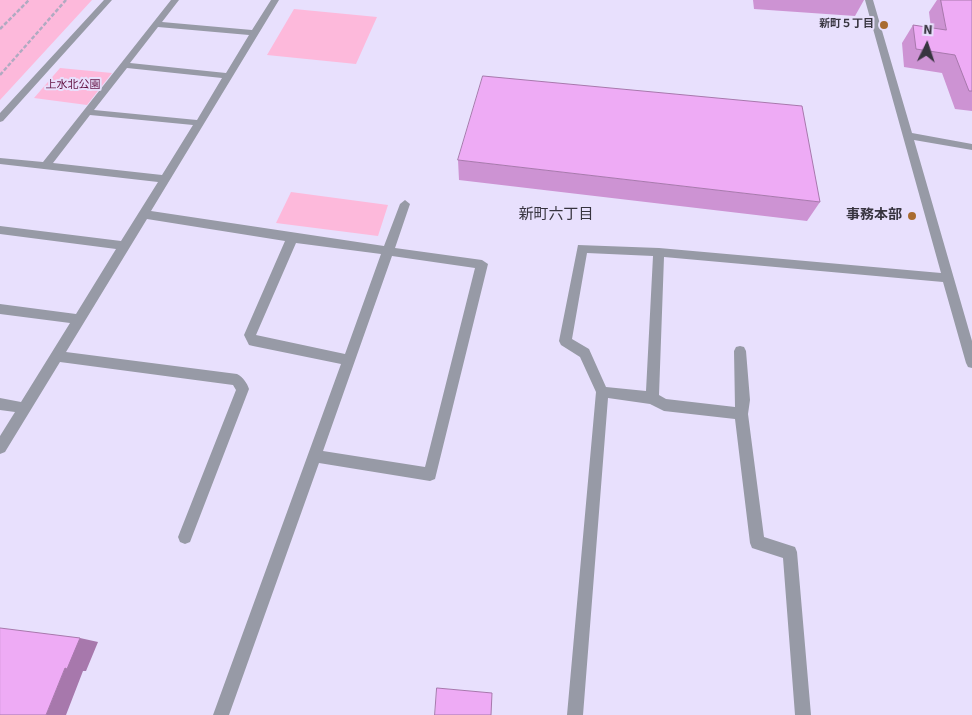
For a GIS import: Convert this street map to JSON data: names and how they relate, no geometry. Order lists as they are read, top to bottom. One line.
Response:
{"districts":["新町六丁目"],"parks":["上水北公園"],"places":["新町５丁目","事務本部"],"north":"top"}
